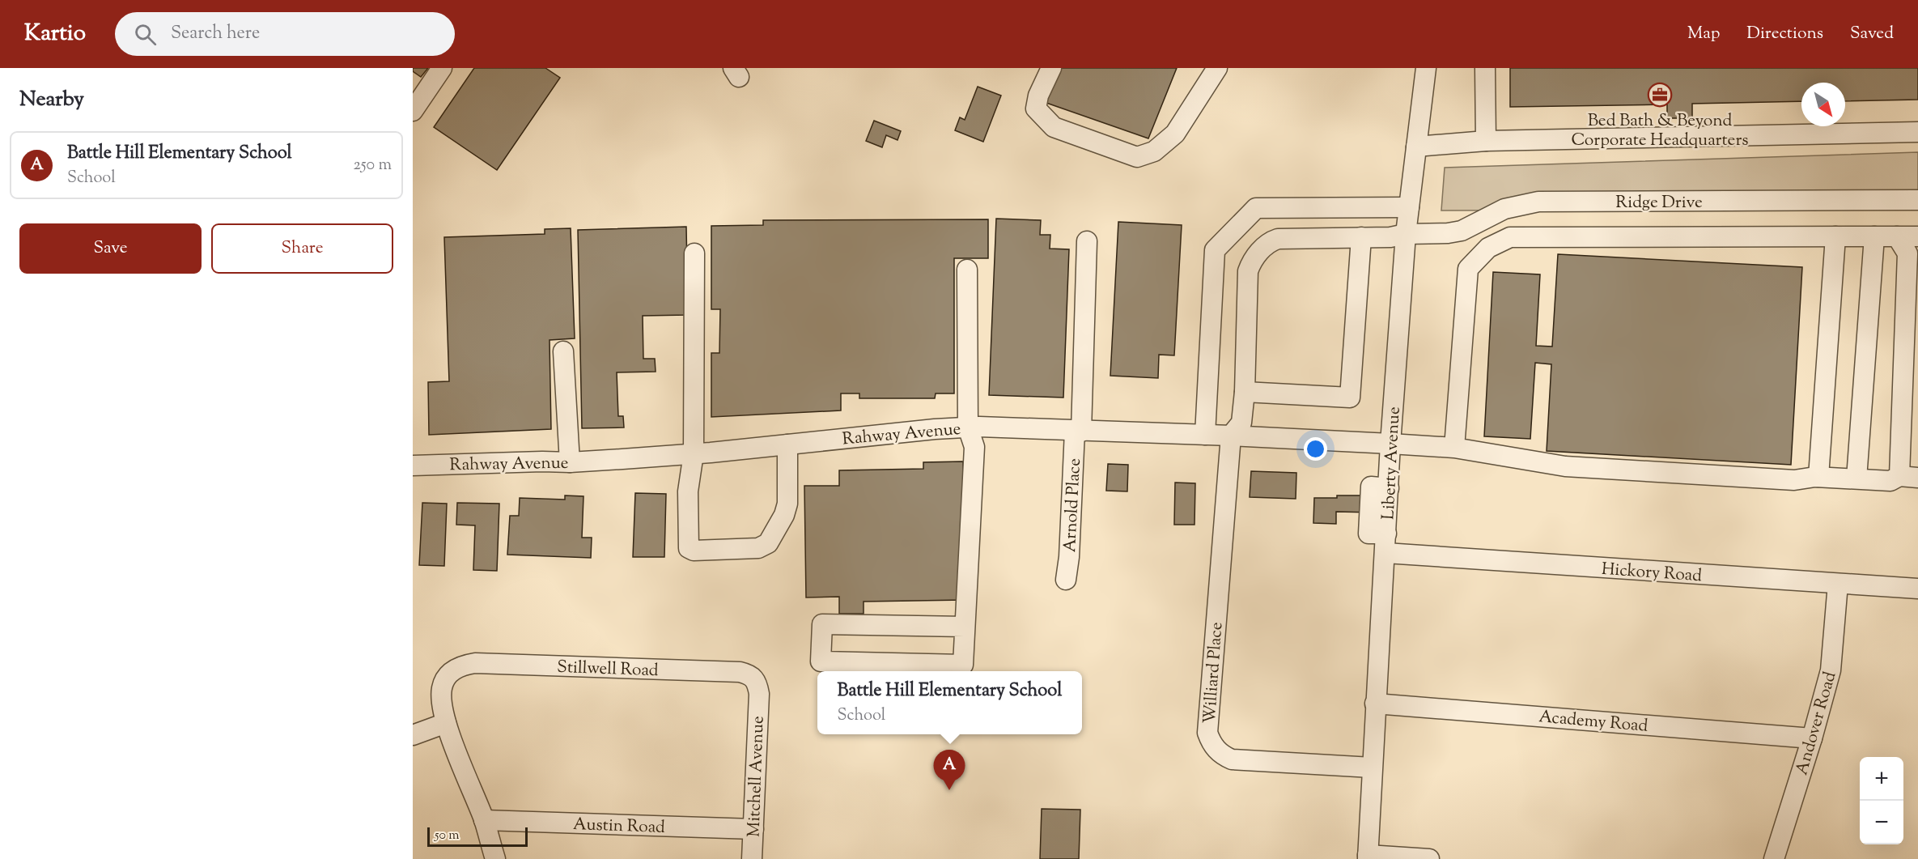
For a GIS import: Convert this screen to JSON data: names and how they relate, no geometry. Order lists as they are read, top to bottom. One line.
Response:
{"streets":{"street":["Ridge Drive","Rahway Avenue","Liberty Avenue","Arnold Place","Hickory Road","Stillwell Road","Williard Place","Academy Road","Andover Road","Mitchell Avenue","Austin Road"]},"crossings":[["Ridge Drive","Rahway Avenue"],["Ridge Drive","Liberty Avenue"],["Ridge Drive","Williard Place"],["Rahway Avenue","Liberty Avenue"],["Rahway Avenue","Arnold Place"],["Rahway Avenue","Williard Place"],["Liberty Avenue","Hickory Road"],["Liberty Avenue","Williard Place"],["Liberty Avenue","Academy Road"],["Hickory Road","Andover Road"],["Stillwell Road","Mitchell Avenue"],["Academy Road","Andover Road"],["Mitchell Avenue","Austin Road"]],"places":{"office":["Bed Bath & Beyond Corporate Headquarters"]},"scale_bar":"50 m","north":"bottom right","page":{"header":"Kartio","search":"Search here","nav":["Map","Directions","Saved"],"heading":"Nearby","list":[{"mark":"A","name":"Battle Hill Elementary School","note":"School","value":"250 m"}],"buttons":["Save","Share"],"popup":["Battle Hill Elementary School","School"],"pins":"A","map_buttons":["+","−"],"scale":"50 m"}}
